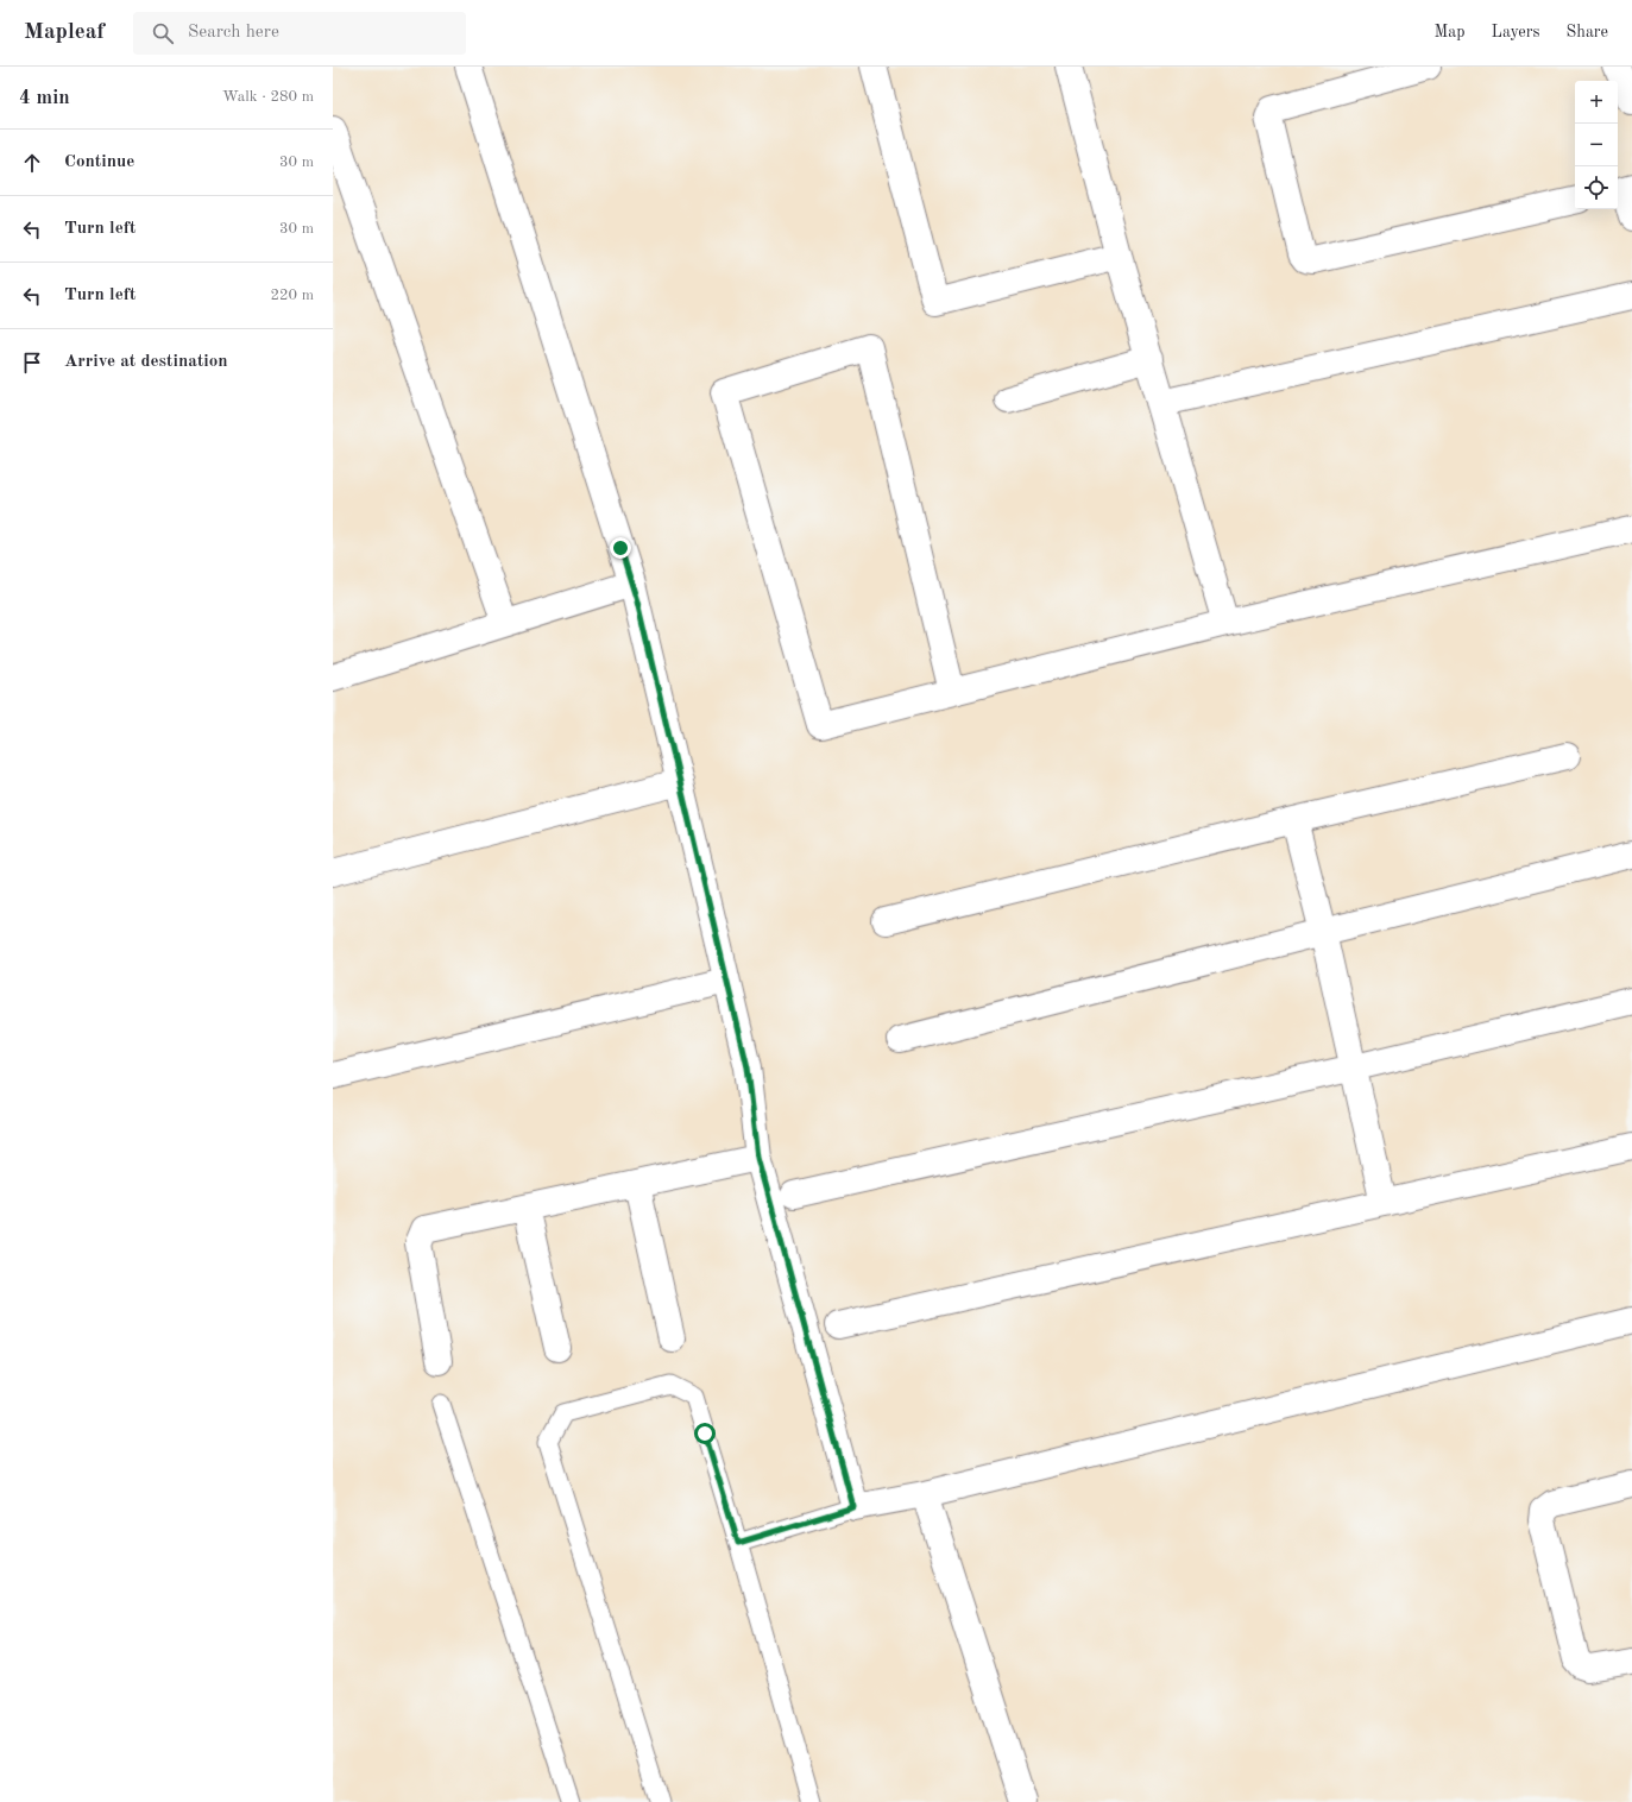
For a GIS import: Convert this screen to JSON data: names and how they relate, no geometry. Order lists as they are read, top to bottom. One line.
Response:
{"page":{"header":"Mapleaf","search":"Search here","nav":["Map","Layers","Share"],"heading":["4 min","Walk · 280 m"],"map_buttons":["+","−"],"list":[["Continue","30 m"],["Turn left","30 m"],["Turn left","220 m"],"Arrive at destination"]}}
